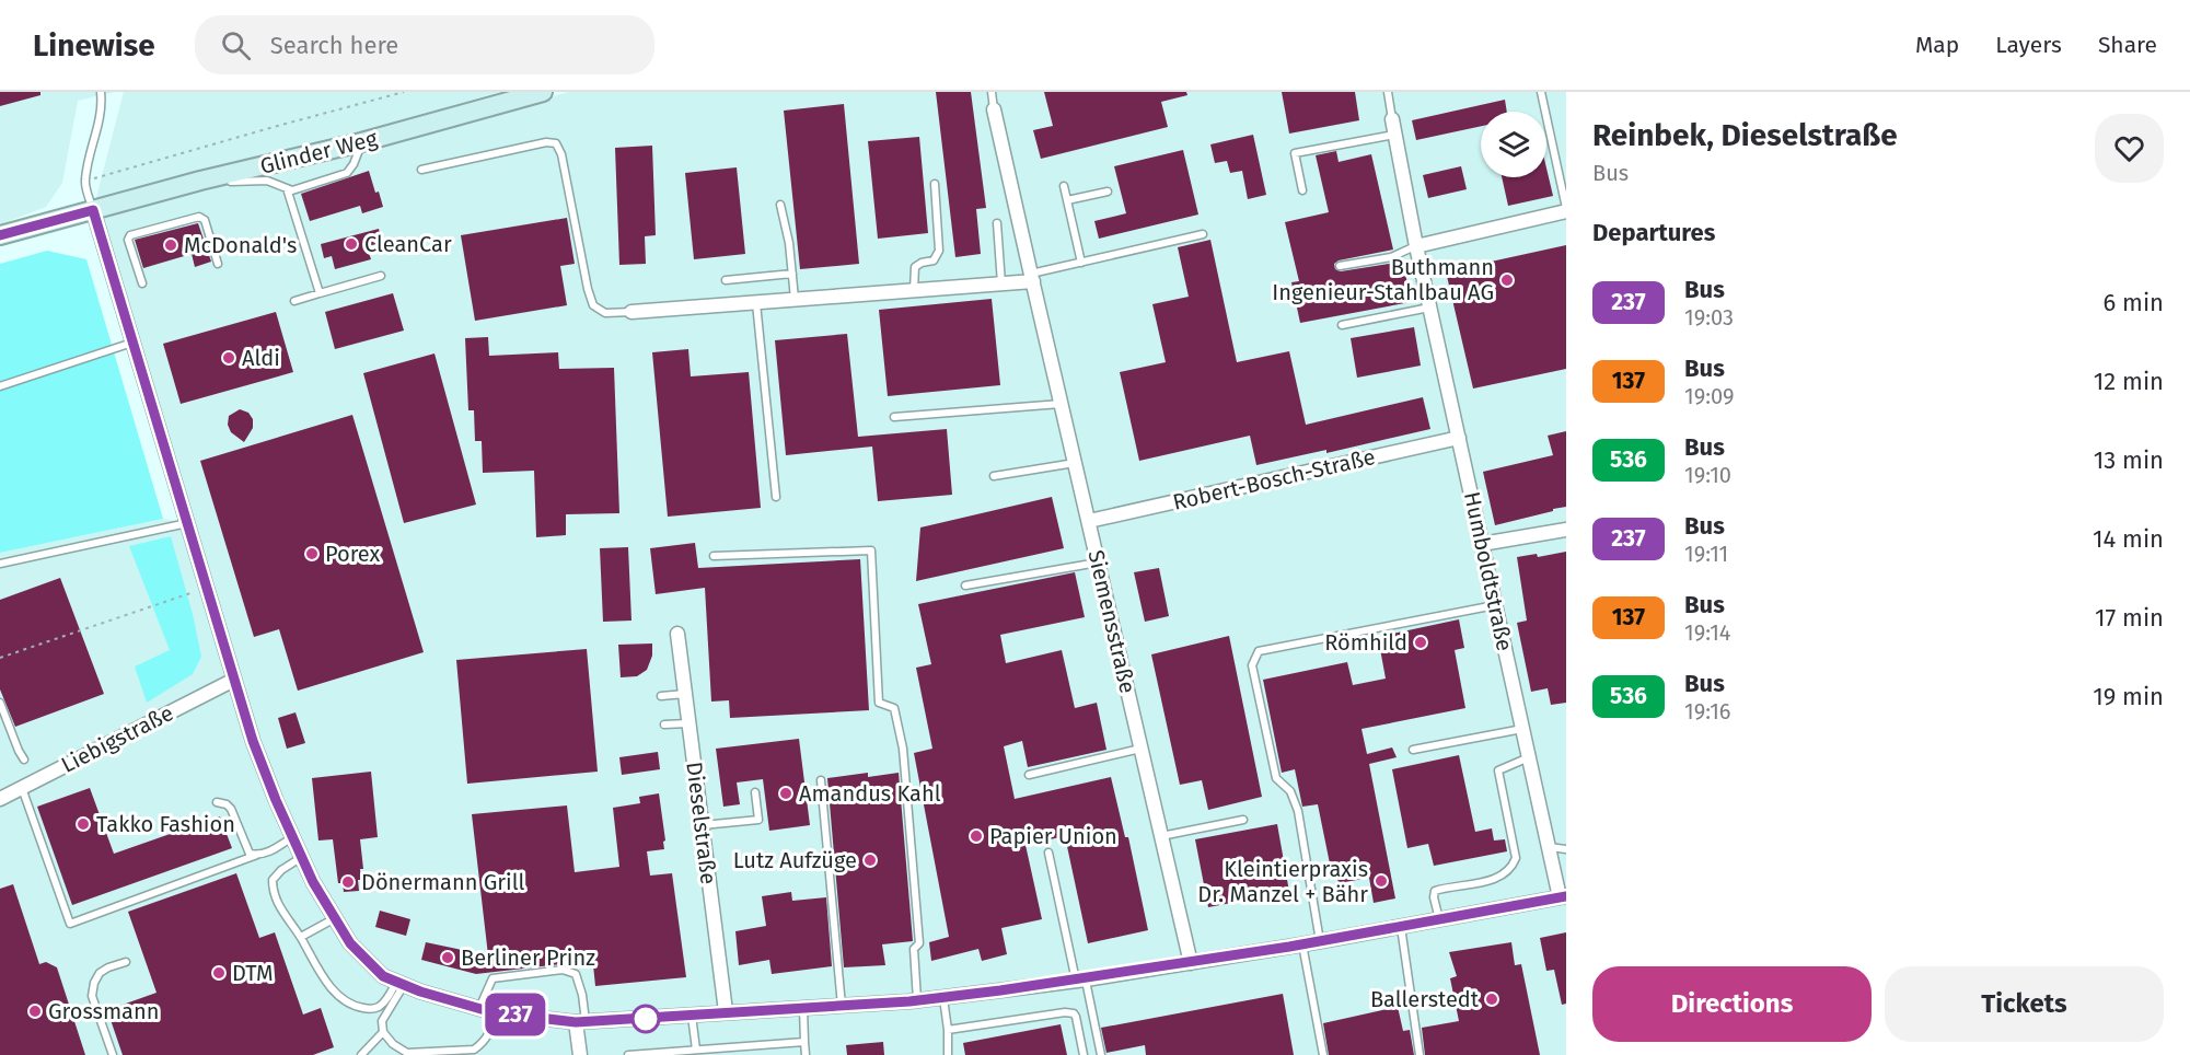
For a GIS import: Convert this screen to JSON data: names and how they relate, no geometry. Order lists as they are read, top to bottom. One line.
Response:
{"streets":{"main road":["Glinder Weg"],"street":["Robert-Bosch-Straße","Humboldtstraße","Siemensstraße","Liebigstraße","Dieselstraße"]},"crossings":[["Robert-Bosch-Straße","Humboldtstraße"],["Robert-Bosch-Straße","Siemensstraße"]],"places":["CleanCar","McDonald's","Buthmann Ingenieur-Stahlbau AG","Aldi","Porex","Römhild","Amandus Kahl","Takko Fashion","Papier Union","Lutz Aufzüge","Kleintierpraxis Dr. Manzel + Bähr","Dönermann Grill","Berliner Prinz","DTM","Ballerstedt","Grossmann"],"lines":["bus line 237"],"page":{"header":"Linewise","search":"Search here","nav":["Map","Layers","Share"],"on_map":"237","heading":[["Reinbek, Dieselstraße","Bus"],"Departures"],"list":[{"mark":"237","name":"Bus","note":"19:03","value":"6 min"},{"mark":"137","name":"Bus","note":"19:09","value":"12 min"},{"mark":"536","name":"Bus","note":"19:10","value":"13 min"},{"mark":"237","name":"Bus","note":"19:11","value":"14 min"},{"mark":"137","name":"Bus","note":"19:14","value":"17 min"},{"mark":"536","name":"Bus","note":"19:16","value":"19 min"}],"buttons":["Directions","Tickets"]}}
